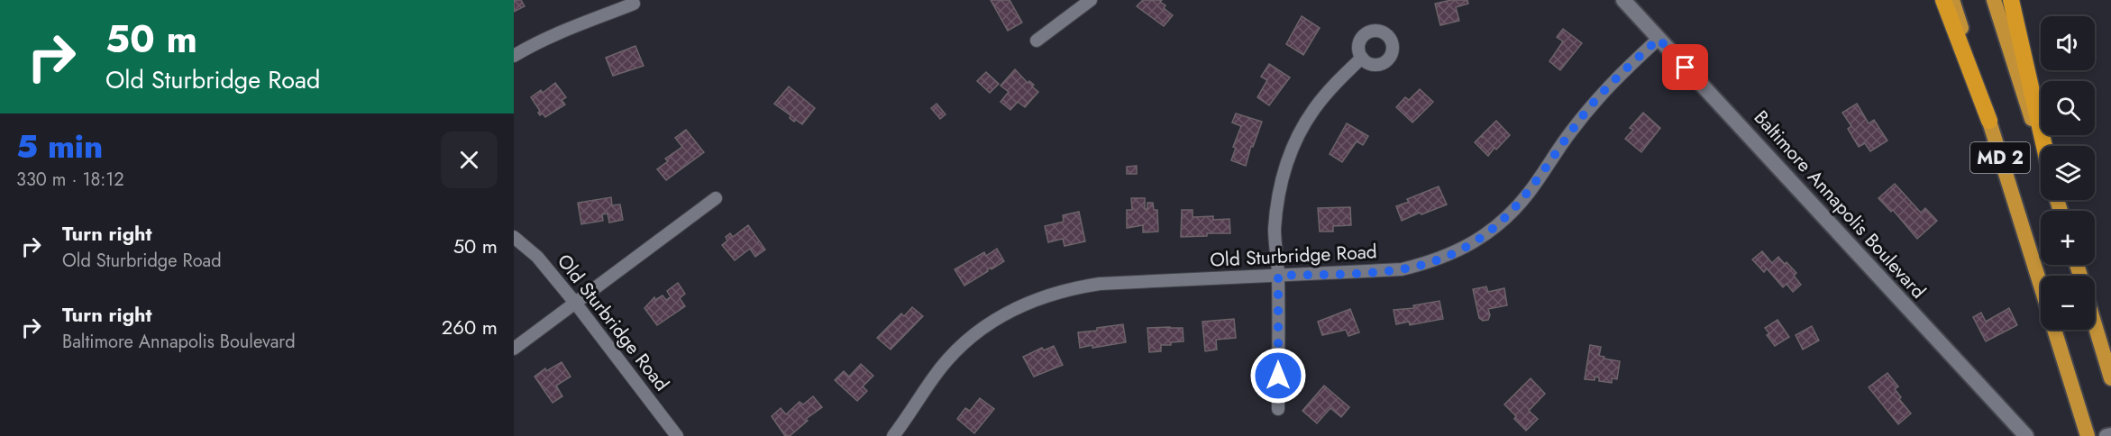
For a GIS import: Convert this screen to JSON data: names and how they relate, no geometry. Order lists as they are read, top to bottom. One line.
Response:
{"streets":{"highway":["MD 2"],"street":["Baltimore Annapolis Boulevard","Old Sturbridge Road"]},"crossings":[["Baltimore Annapolis Boulevard","Old Sturbridge Road"]],"page":{"turn":["50 m","Old Sturbridge Road"],"map_buttons":["+","−"],"heading":["5 min","330 m · 18:12"],"list":[{"name":"Turn right","note":"Old Sturbridge Road","value":"50 m"},{"name":"Turn right","note":"Baltimore Annapolis Boulevard","value":"260 m"}]}}
